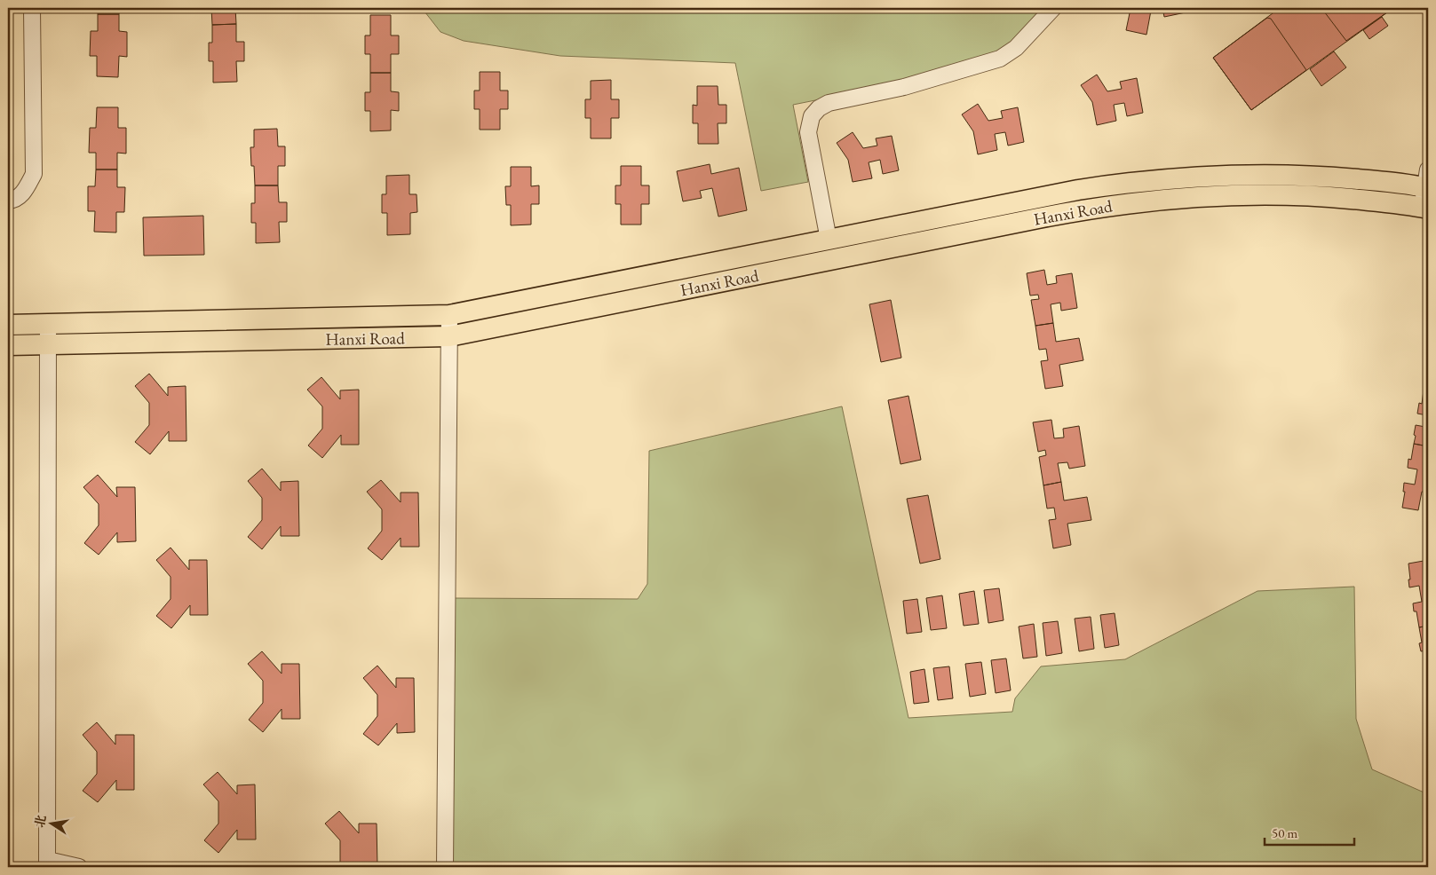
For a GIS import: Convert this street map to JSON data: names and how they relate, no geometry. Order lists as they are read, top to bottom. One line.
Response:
{"streets":{"main road":["Hanxi Road"]},"scale_bar":"50 m","north":"left"}
